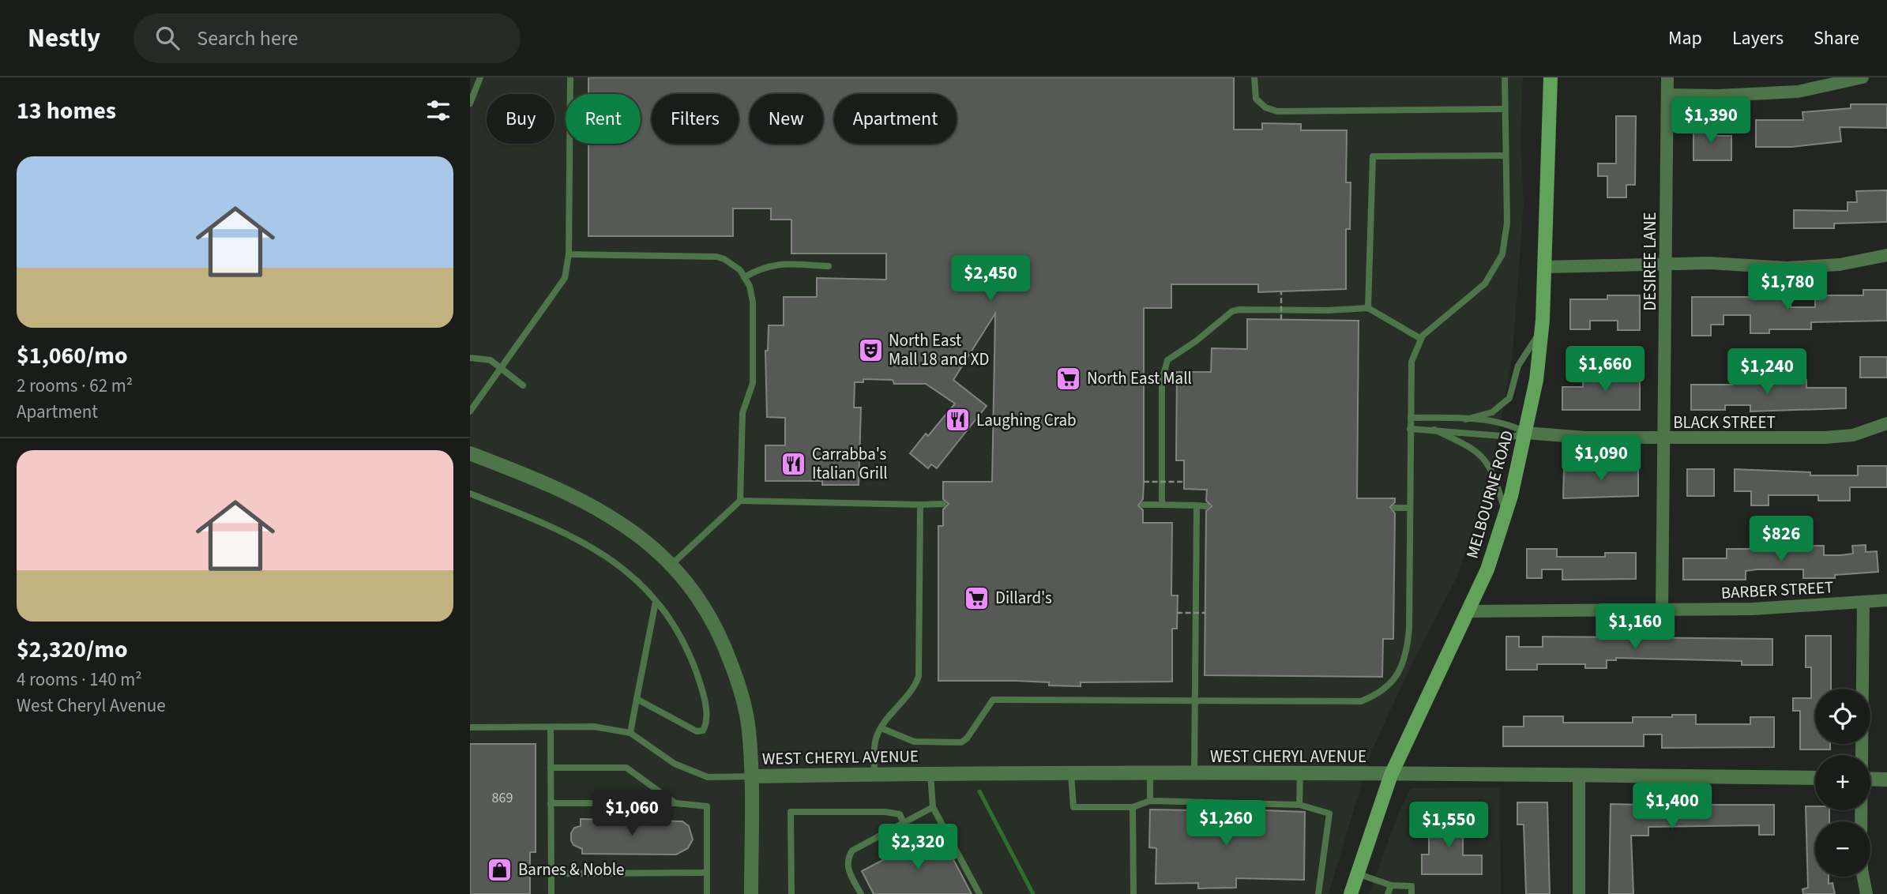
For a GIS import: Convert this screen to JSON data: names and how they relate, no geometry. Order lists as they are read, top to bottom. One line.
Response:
{"streets":{"main road":["MELBOURNE ROAD"],"street":["DESIREE LANE","BLACK STREET","BARBER STREET","WEST CHERYL AVENUE"]},"crossings":[["DESIREE LANE","BLACK STREET"],["DESIREE LANE","BARBER STREET"],["BLACK STREET","MELBOURNE ROAD"],["MELBOURNE ROAD","BARBER STREET"],["MELBOURNE ROAD","WEST CHERYL AVENUE"]],"places":{"theatre":["North East Mall 18 and XD"],"supermarket":["North East Mall","Dillard's"],"restaurant":["Laughing Crab","Carrabba's Italian Grill"],"shop":["Barnes & Noble"]},"house_numbers":["869"],"page":{"header":"Nestly","search":"Search here","nav":["Map","Layers","Share"],"heading":"13 homes","chip":["Buy","Rent","Filters","New","Apartment"],"price":["$1,390","$2,450","$1,780","$1,660","$1,240","$1,090","$826","$1,160","$1,400","$1,060","$1,260","$1,550","$2,320"],"list":[{"name":"$1,060/mo","note":"2 rooms · 62 m² · Apartment"},{"name":"$2,320/mo","note":"4 rooms · 140 m² · West Cheryl Avenue"}],"map_buttons":["+","−"]}}
